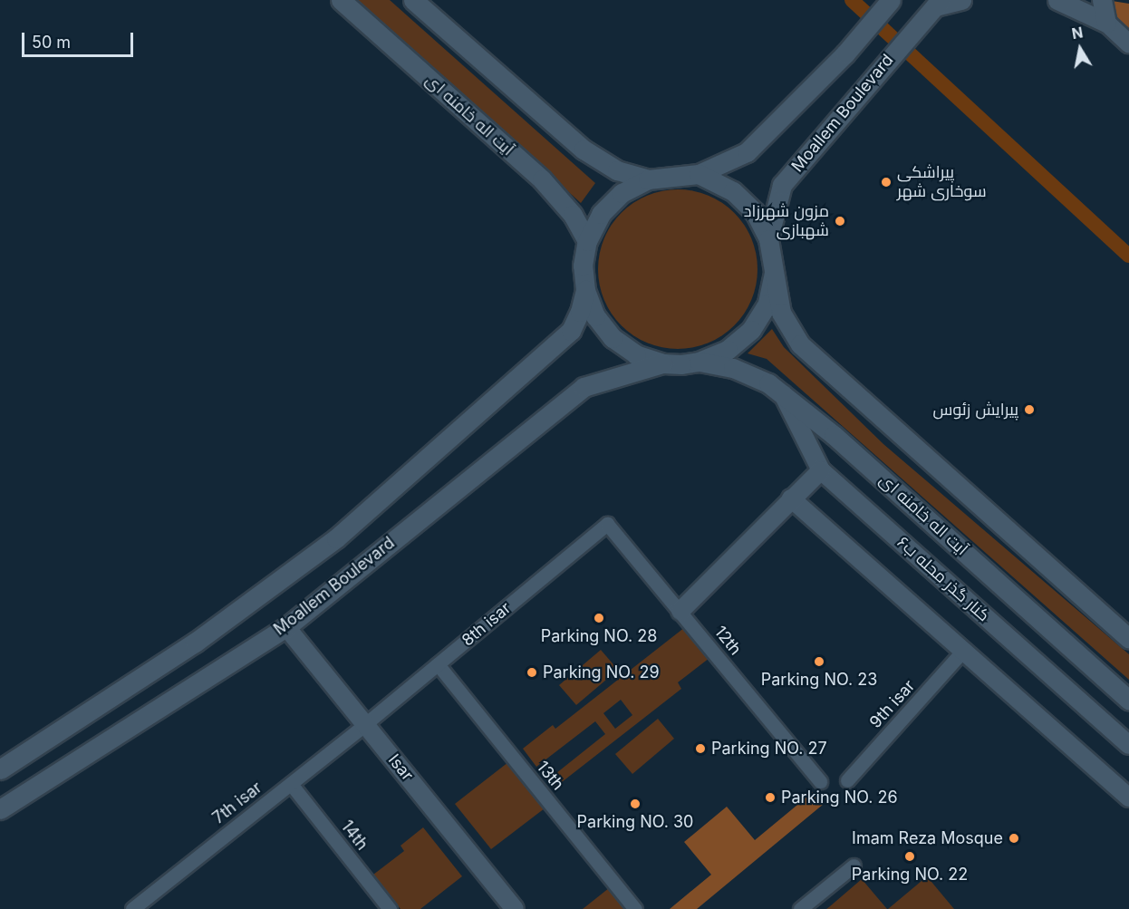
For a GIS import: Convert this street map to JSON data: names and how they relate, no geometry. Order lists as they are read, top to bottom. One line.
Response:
{"streets":{"main road":["Moallem Boulevard","آیت اله خامنه ای"],"street":["کنار گذر محله ب۶","8th isar","12th","9th isar","Isar","13th","7th isar","14th"]},"crossings":[["Moallem Boulevard","آیت اله خامنه ای"],["Moallem Boulevard","Isar"],["آیت اله خامنه ای","کنار گذر محله ب۶"],["8th isar","12th"],["8th isar","Isar"],["8th isar","13th"],["8th isar","7th isar"],["Isar","7th isar"],["7th isar","14th"]],"places":["پیراشکی سوخاری شهر","مزون شهرزاد شهبازی","پیرایش زئوس","Parking NO. 28","Parking NO. 23","Parking NO. 29","Parking NO. 27","Parking NO. 26","Parking NO. 30","Imam Reza Mosque","Parking NO. 22"],"scale_bar":"50 m","north":"top"}
